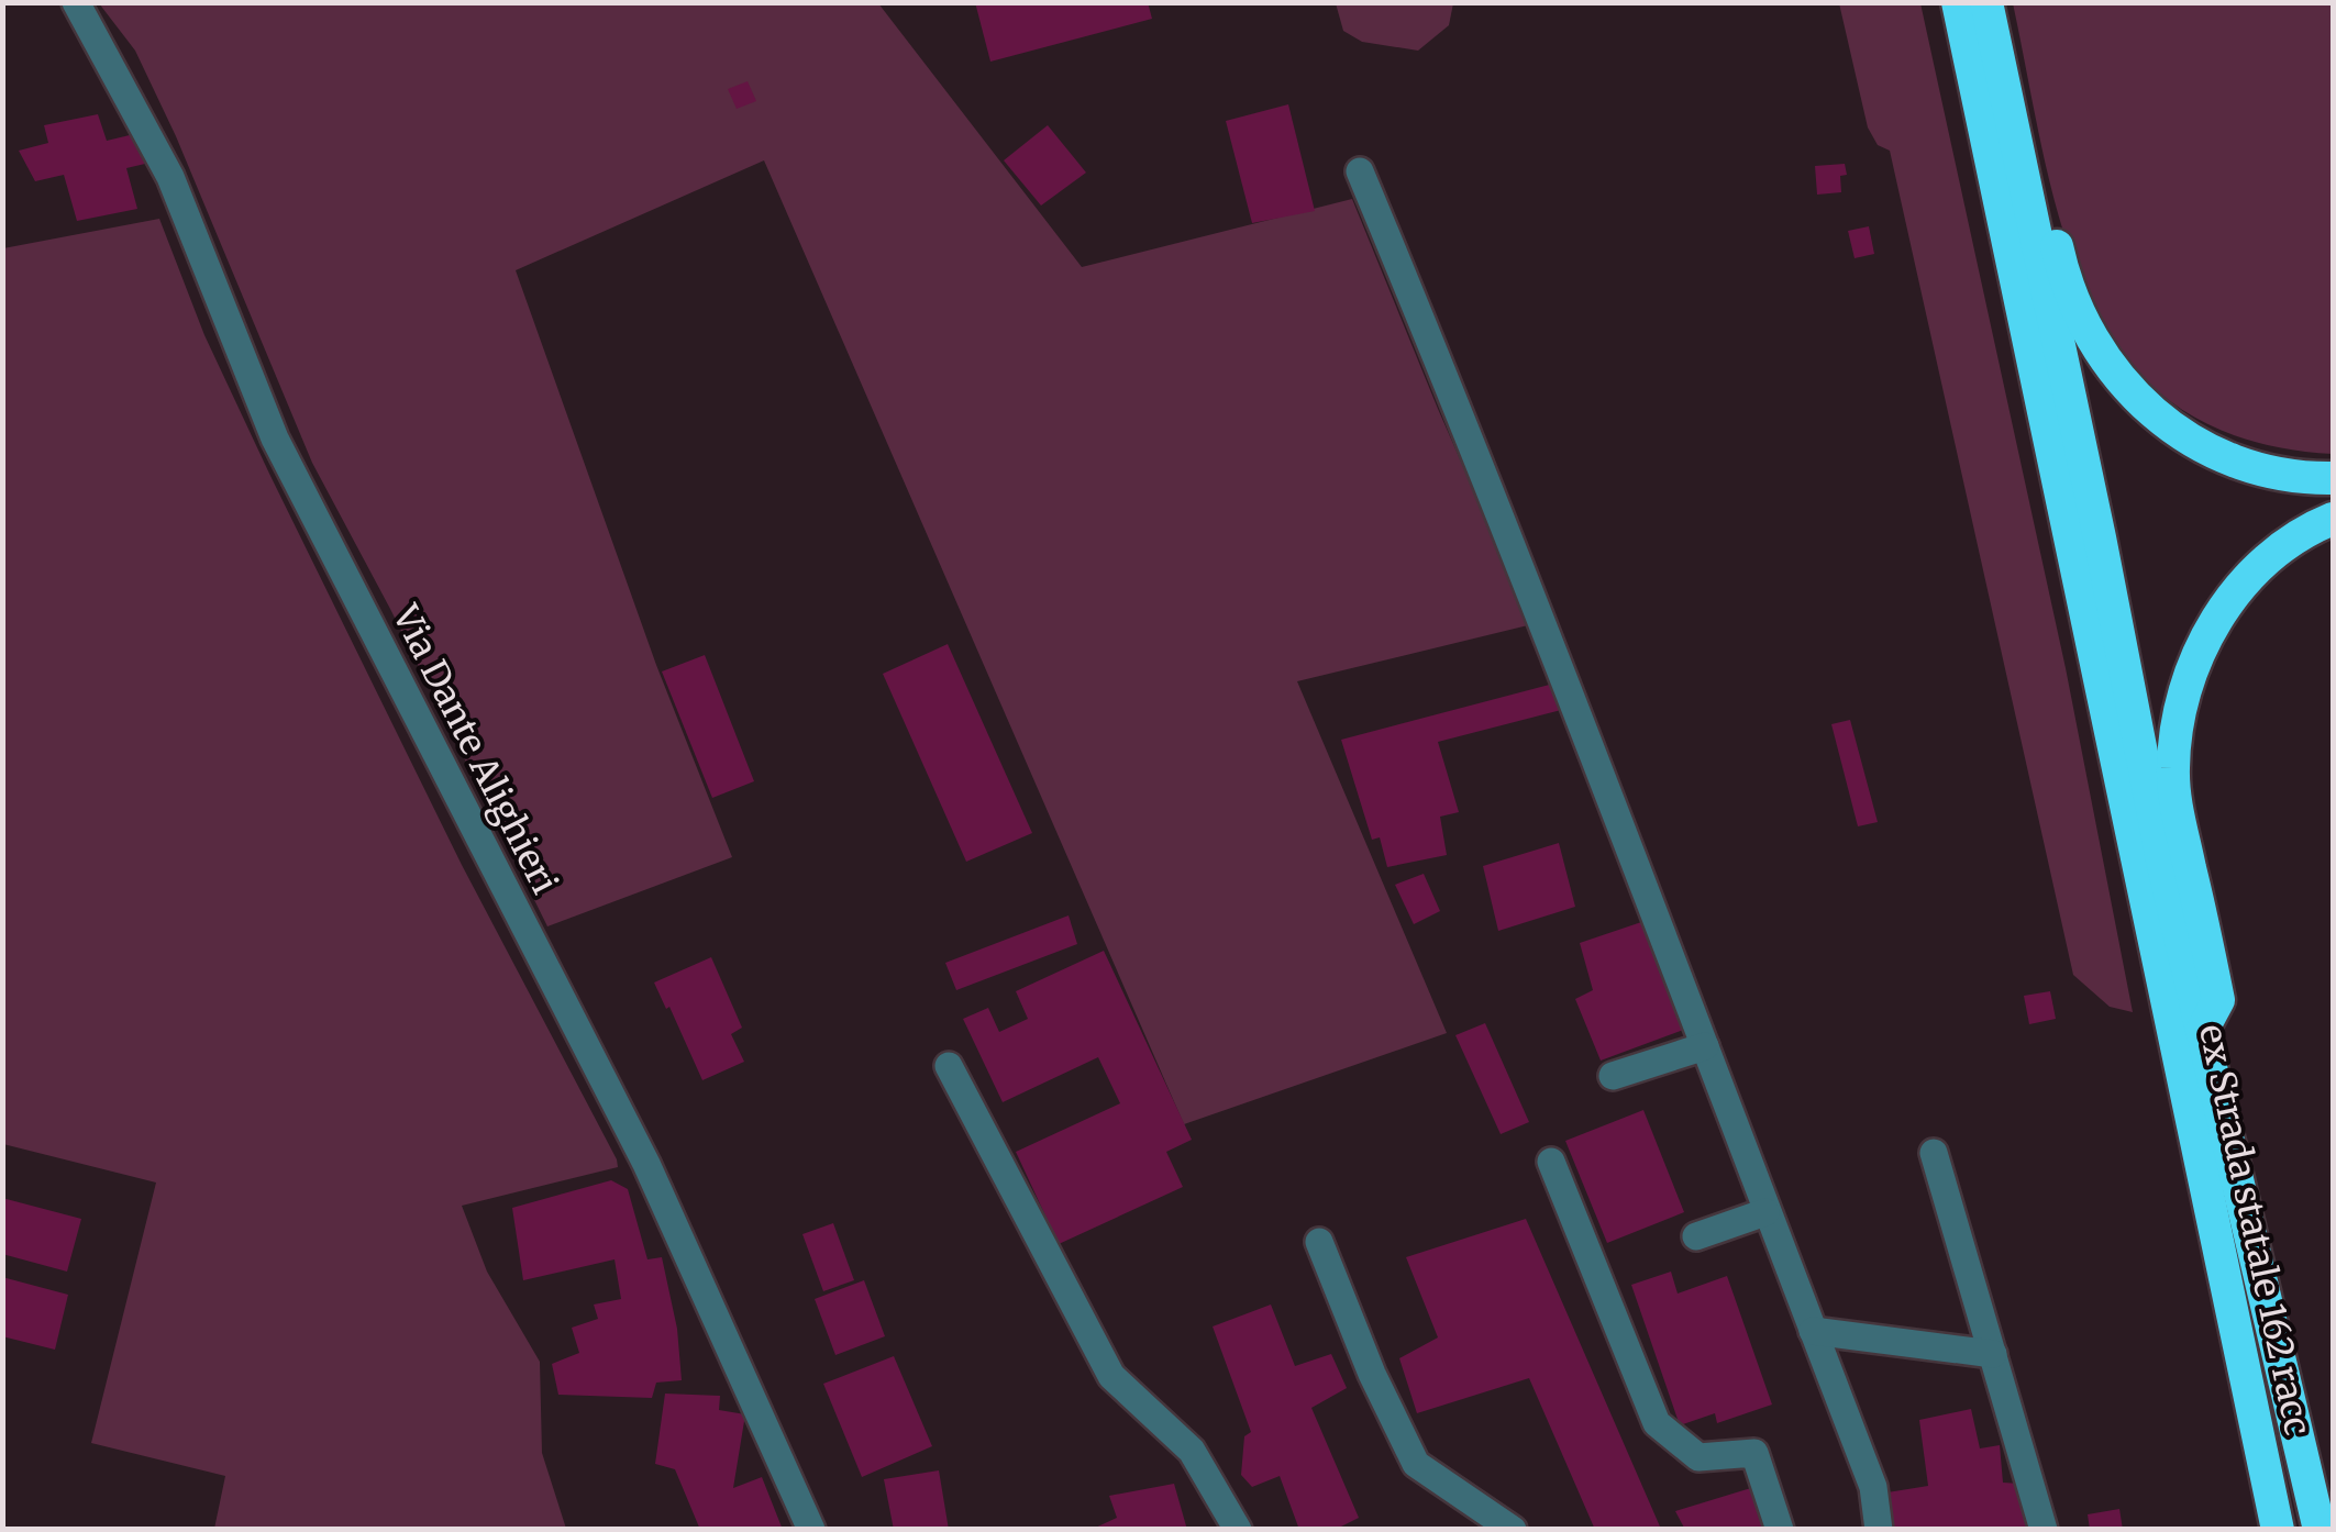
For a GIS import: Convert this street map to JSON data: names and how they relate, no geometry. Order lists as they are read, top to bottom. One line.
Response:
{"streets":{"highway":["ex Strada statale 162 racc"],"street":["Via Dante Alighieri"]}}
